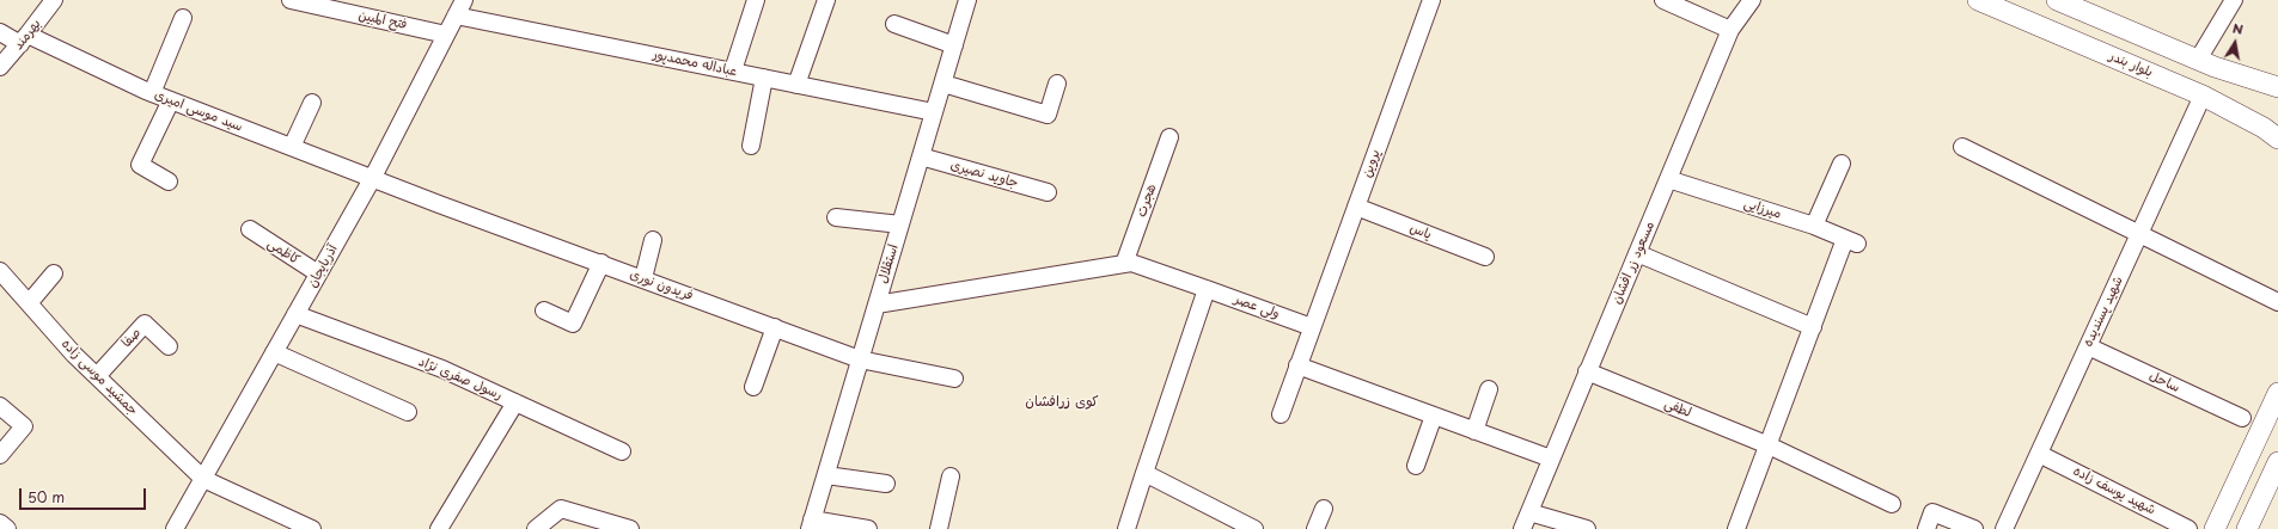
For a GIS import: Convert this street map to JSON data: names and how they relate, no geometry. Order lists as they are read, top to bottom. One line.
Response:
{"streets":{"main road":["بلوار بندر"],"street":["فتح المبین","بهرمند","عباداله محمدپور","سید موسی امیری","پروین","جاوید نصیری","هجرت","میرزایی","یاس","کاظمی","مسعود زر افشان","استقلال","آذربایجان","فریدون نوری","ولی عصر","شهید پسندیده","صفا","جمشید موسی زاده","رسول صفری نژاد","ساحل","لطفی","شهید یوسف زاده"]},"crossings":[["فتح المبین","آذربایجان"],["بهرمند","سید موسی امیری"],["عباداله محمدپور","استقلال"],["عباداله محمدپور","آذربایجان"],["بلوار بندر","شهید پسندیده"],["سید موسی امیری","آذربایجان"],["سید موسی امیری","فریدون نوری"],["پروین","یاس"],["پروین","ولی عصر"],["جاوید نصیری","استقلال"],["هجرت","ولی عصر"],["میرزایی","مسعود زر افشان"],["کاظمی","آذربایجان"],["مسعود زر افشان","لطفی"],["استقلال","فریدون نوری"],["استقلال","ولی عصر"],["آذربایجان","فریدون نوری"],["آذربایجان","جمشید موسی زاده"],["آذربایجان","رسول صفری نژاد"],["شهید پسندیده","ساحل"],["شهید پسندیده","شهید یوسف زاده"],["صفا","جمشید موسی زاده"]],"districts":["کوی زرافشان"],"scale_bar":"50 m","north":"top"}
